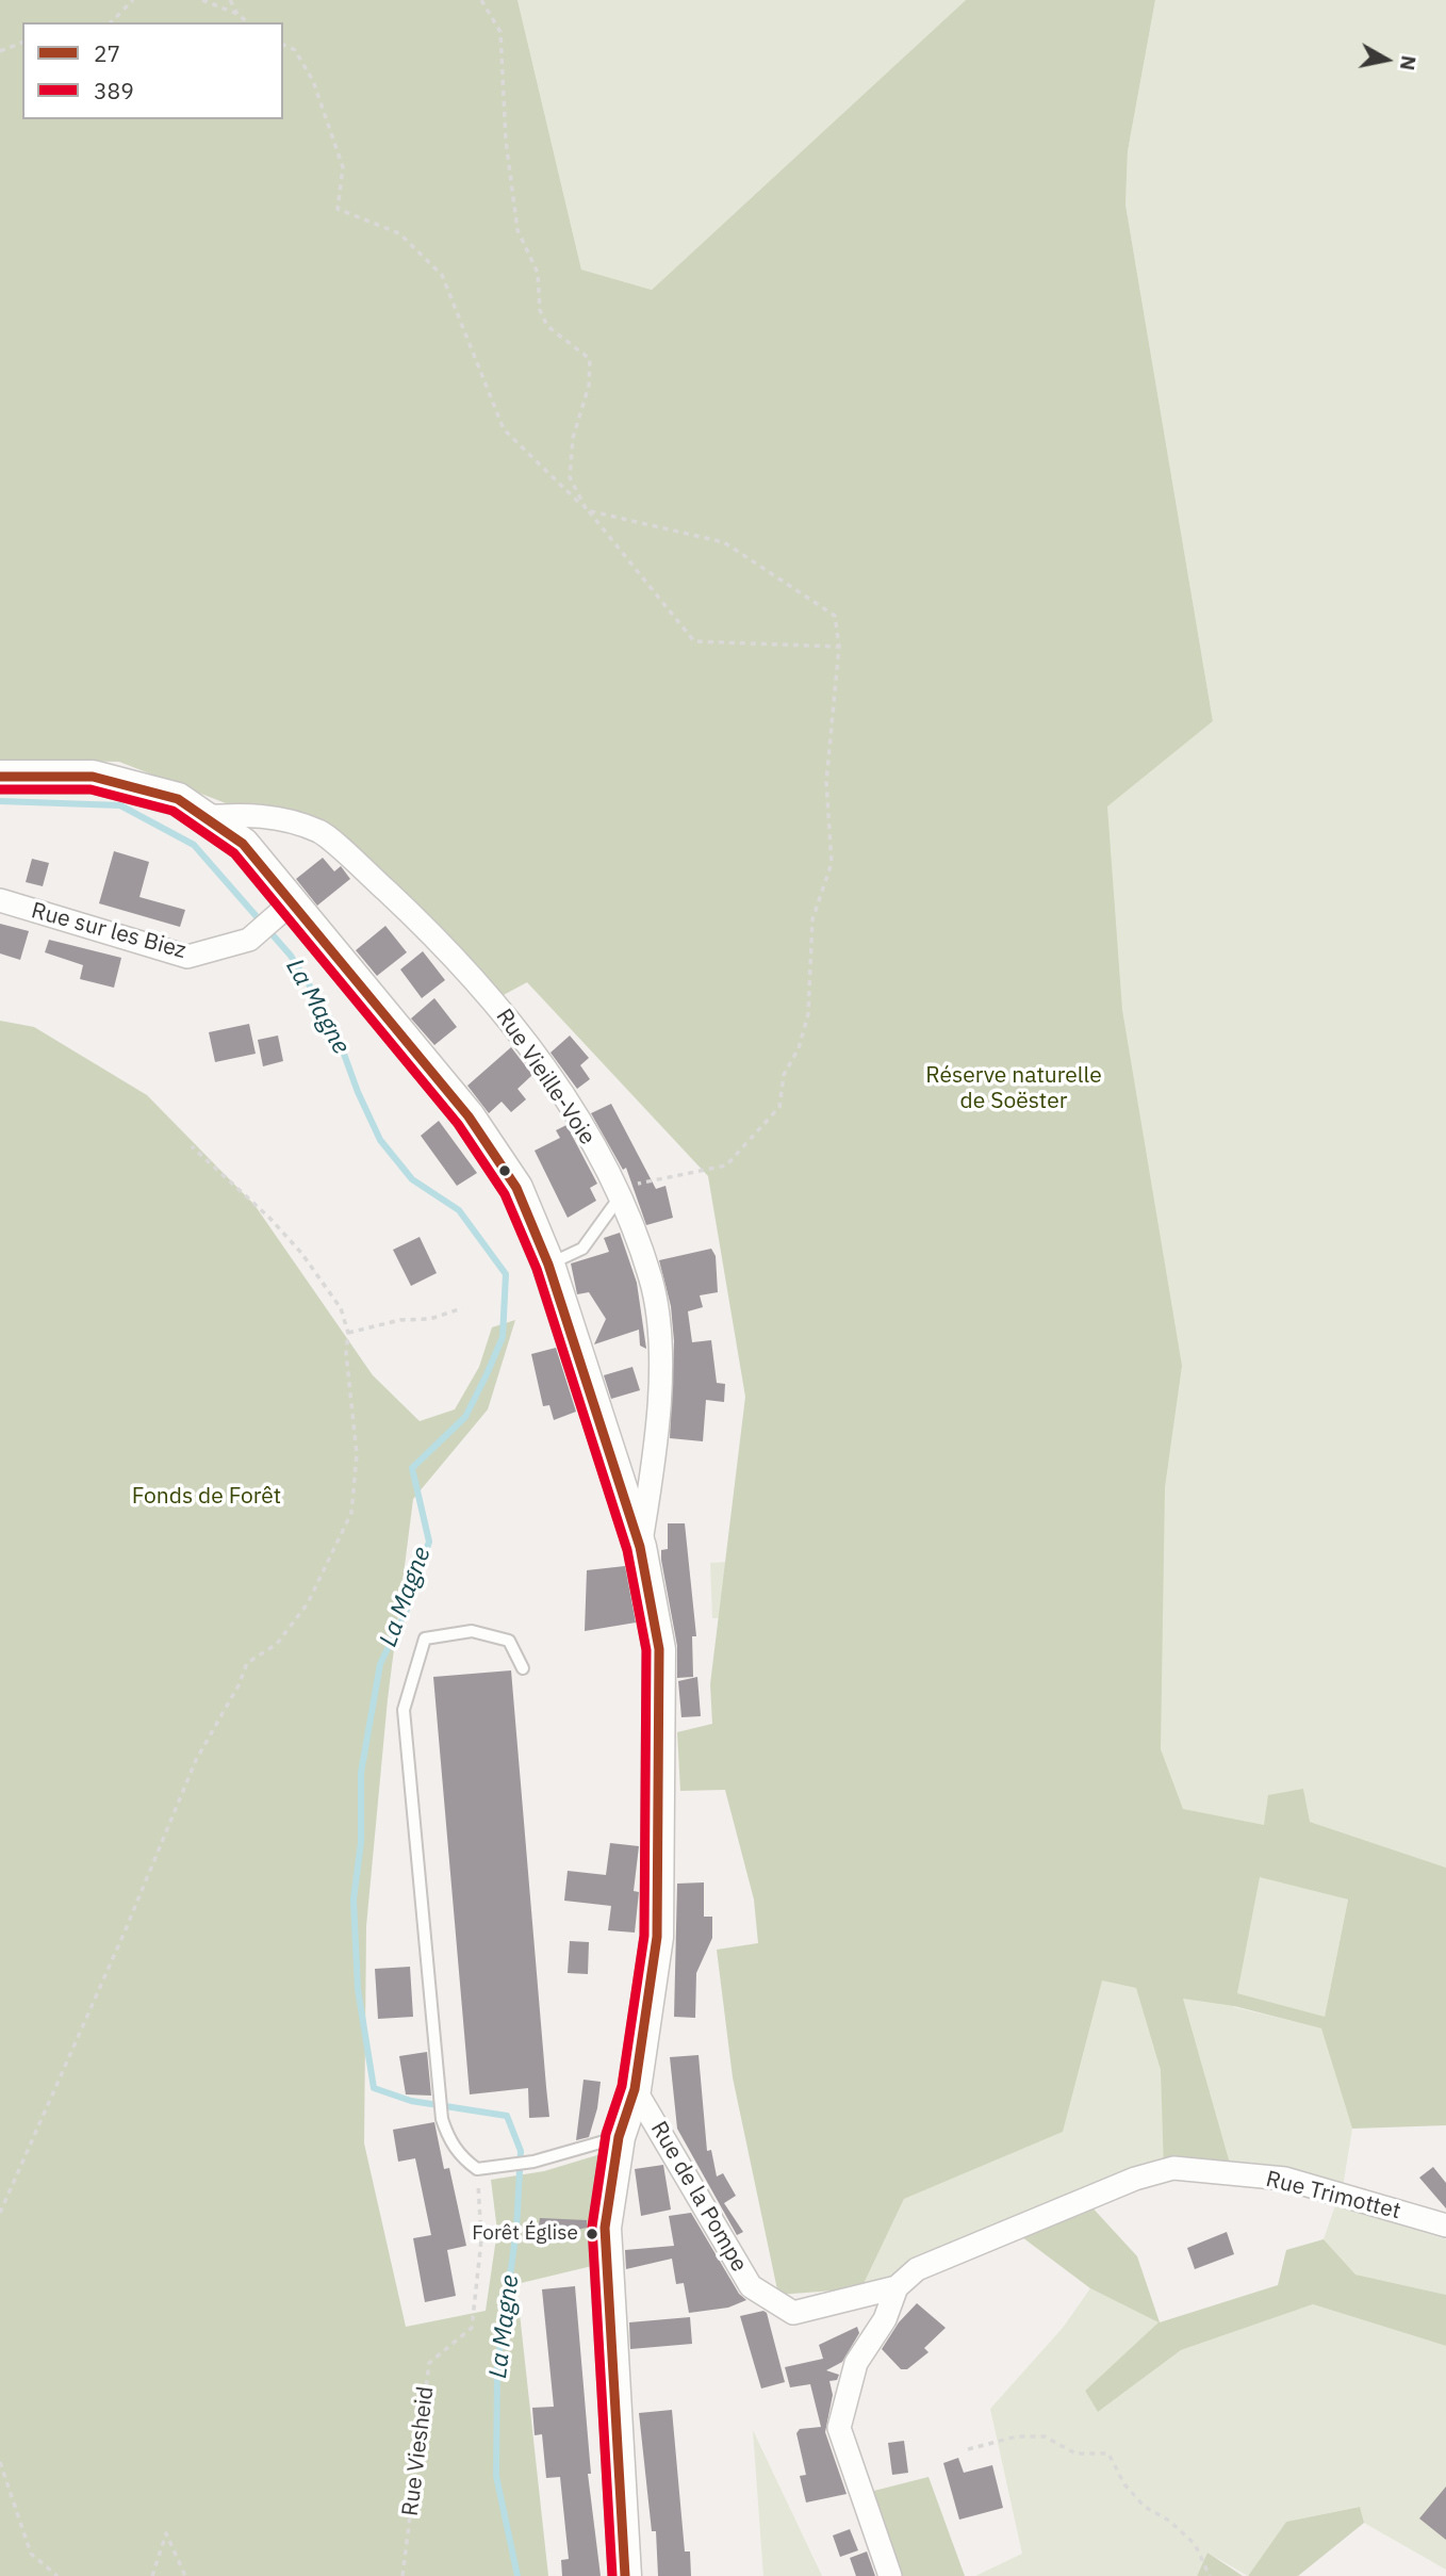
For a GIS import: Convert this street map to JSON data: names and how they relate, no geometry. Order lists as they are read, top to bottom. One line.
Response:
{"streets":{"street":["Rue sur les Biez","Rue Vieille-Voie","Rue Trimottet","Rue de la Pompe"],"path":["Rue Viesheid"]},"crossings":[["Rue Trimottet","Rue de la Pompe"]],"water":["La Magne"],"parks":["Réserve naturelle de Soëster","Fonds de Forêt"],"places":["Forêt Église"],"lines":["transit line 27","transit line 389"],"legend":["27","389"],"north":"right"}
